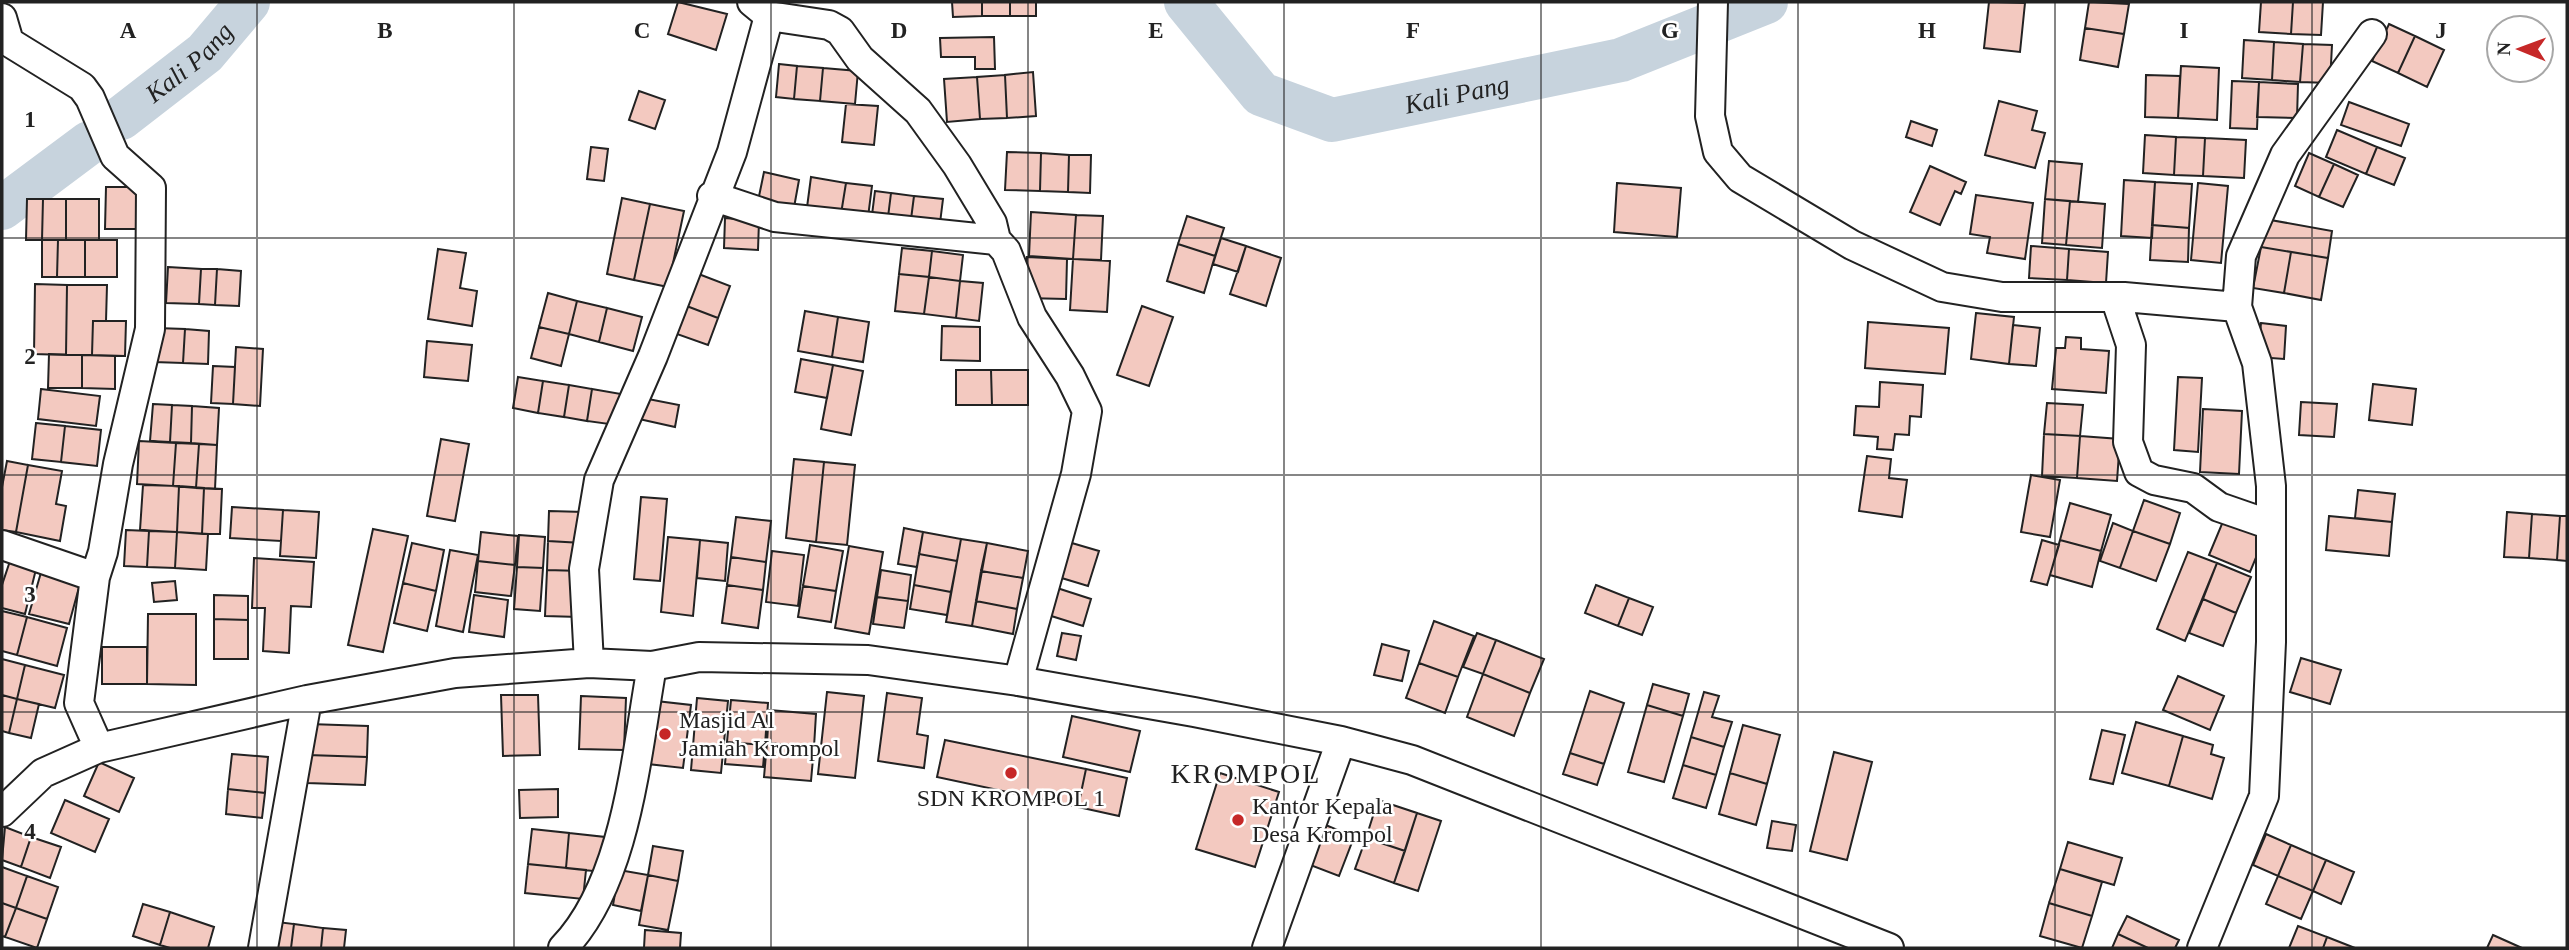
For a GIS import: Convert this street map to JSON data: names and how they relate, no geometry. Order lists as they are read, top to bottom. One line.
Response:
{"districts":["KROMPOL"],"water":["Kali Pang"],"places":["Masjid Al Jamiah Krompol","SDN KROMPOL 1","Kantor Kepala Desa Krompol"],"north":"left","grid":{"columns":["A","B","C","D","E","F","G","H","I","J"],"rows":["1","2","3","4"]}}
